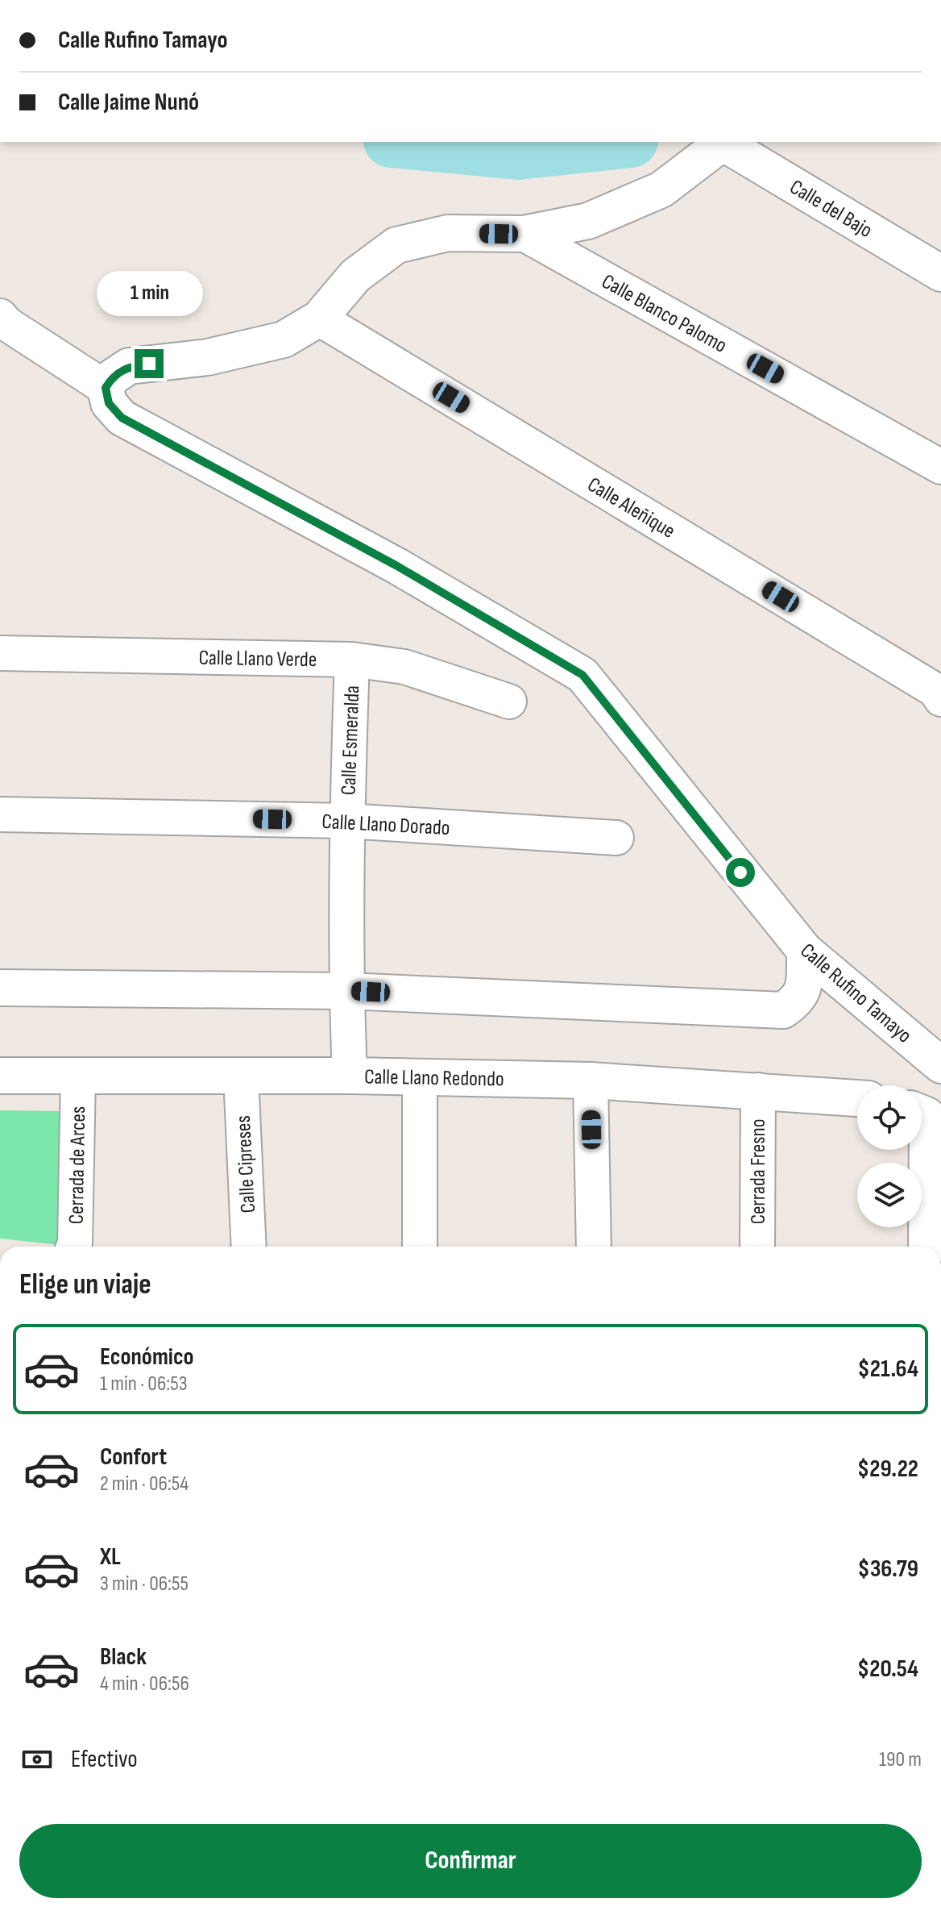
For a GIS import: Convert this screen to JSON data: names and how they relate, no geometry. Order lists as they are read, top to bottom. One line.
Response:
{"streets":{"street":["Calle del Bajo","Calle Blanco Palomo","Calle Aleñique","Calle Llano Verde","Calle Esmeralda","Calle Llano Dorado","Calle Rufino Tamayo","Calle Llano Redondo","Calle Cipreses","Cerrada de Arces","Cerrada Fresno"]},"crossings":[["Calle Llano Verde","Calle Esmeralda"],["Calle Esmeralda","Calle Llano Dorado"],["Calle Esmeralda","Calle Llano Redondo"],["Calle Llano Redondo","Calle Cipreses"],["Calle Llano Redondo","Cerrada de Arces"],["Calle Llano Redondo","Cerrada Fresno"]],"page":{"banner":["Calle Rufino Tamayo","Calle Jaime Nunó"],"bubble":"1 min","heading":"Elige un viaje","list":[{"name":"Económico","note":"1 min · 06:53","value":"$21.64"},{"name":"Confort","note":"2 min · 06:54","value":"$29.22"},{"name":"XL","note":"3 min · 06:55","value":"$36.79"},{"name":"Black","note":"4 min · 06:56","value":"$20.54"}],"pay":["Efectivo","190 m"],"buttons":"Confirmar"}}
